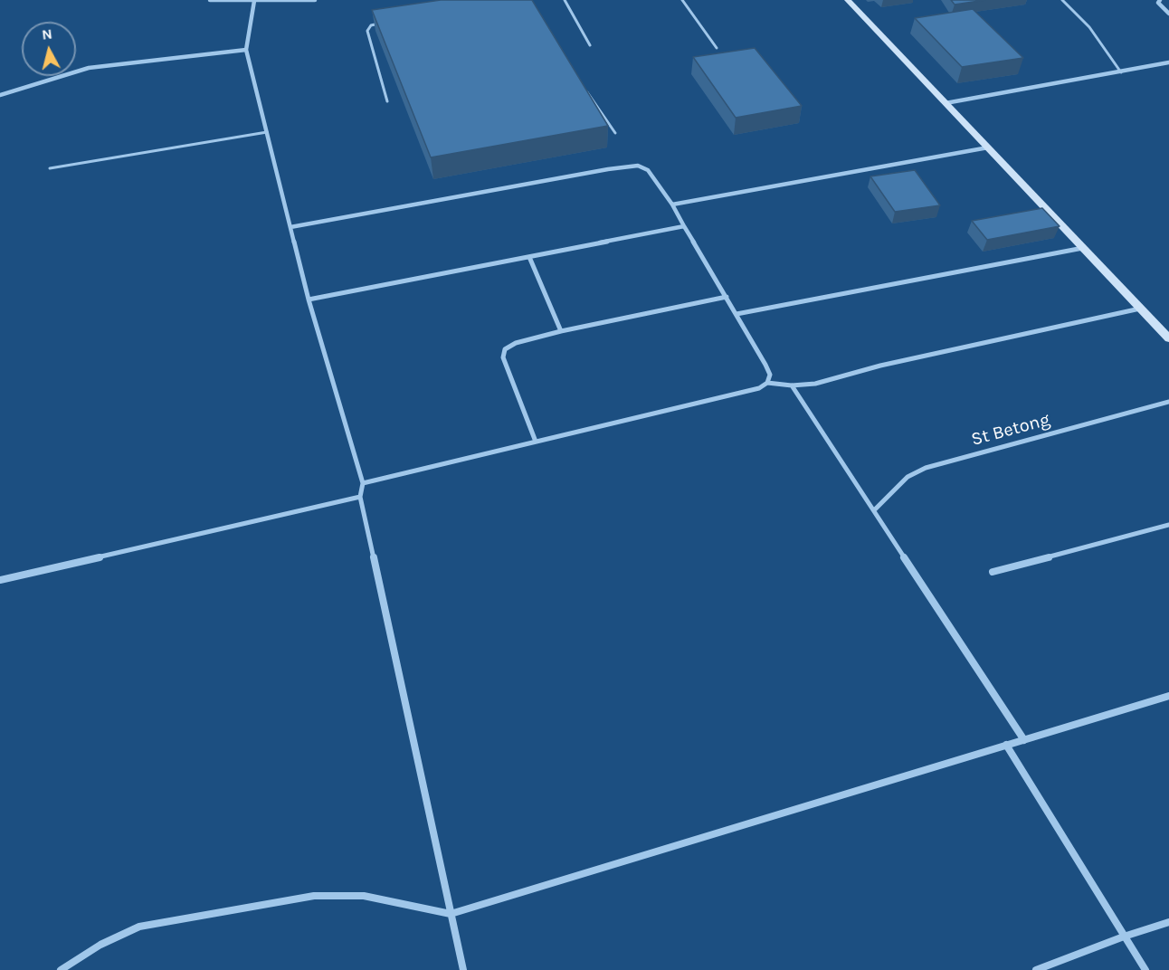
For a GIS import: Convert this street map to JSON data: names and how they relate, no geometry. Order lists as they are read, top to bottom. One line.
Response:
{"streets":{"street":["St Betong"]},"north":"top"}
